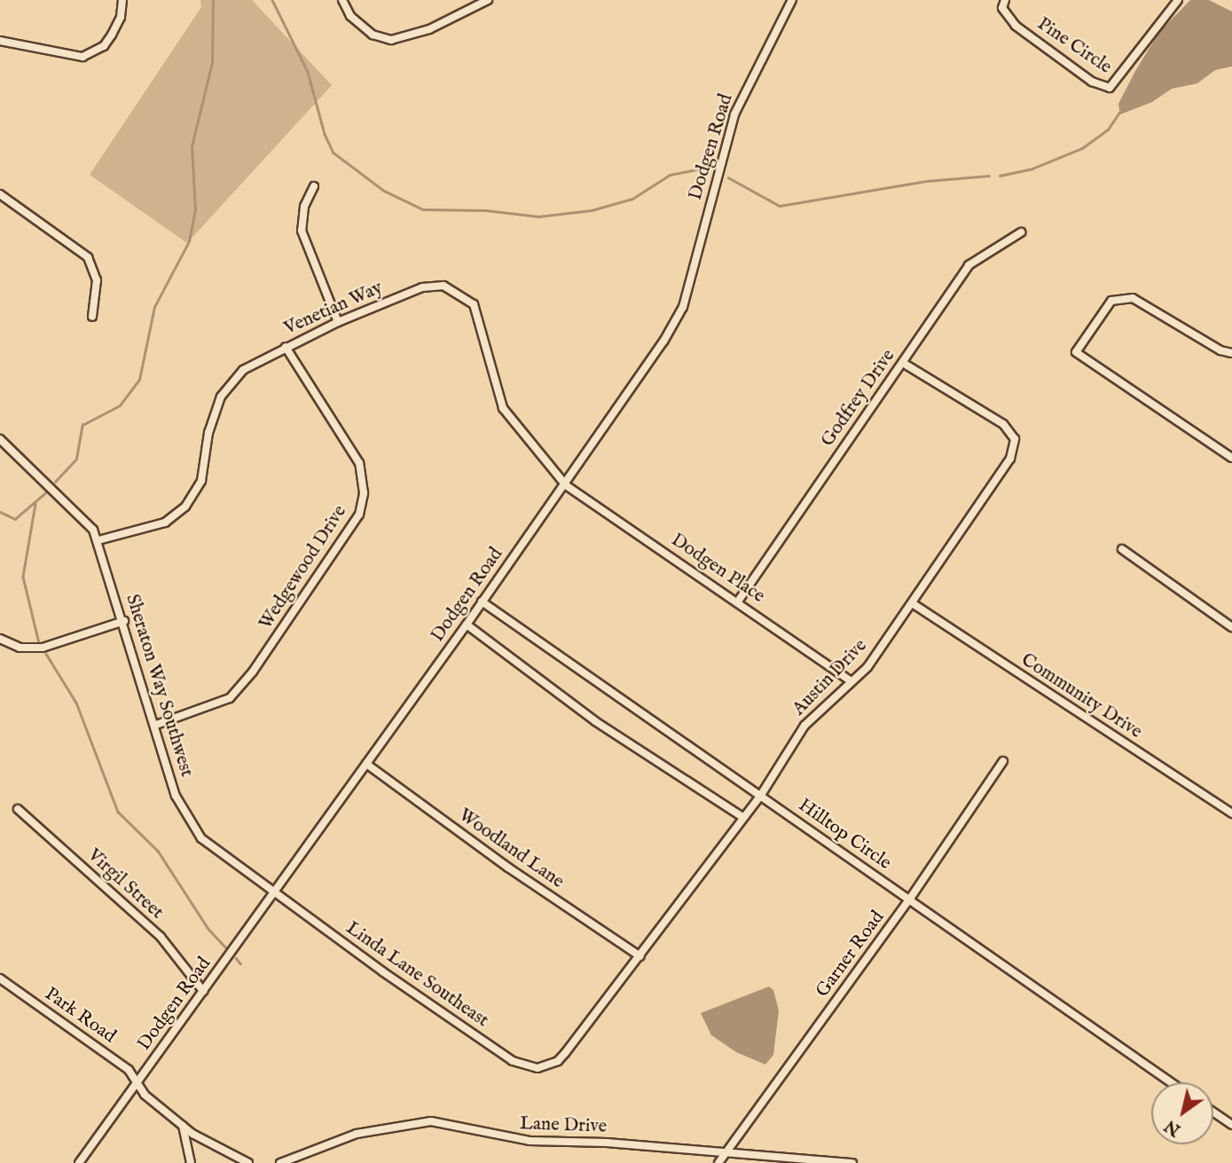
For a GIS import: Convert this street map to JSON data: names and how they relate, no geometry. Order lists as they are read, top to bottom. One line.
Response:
{"streets":{"street":["Pine Circle","Dodgen Road","Venetian Way","Godfrey Drive","Wedgewood Drive","Dodgen Place","Austin Drive","Sheraton Way Southwest","Community Drive","Hilltop Circle","Woodland Lane","Virgil Street","Garner Road","Linda Lane Southeast","Park Road","Lane Drive"]},"crossings":[["Dodgen Road","Venetian Way"],["Dodgen Road","Dodgen Place"],["Dodgen Road","Sheraton Way Southwest"],["Dodgen Road","Hilltop Circle"],["Dodgen Road","Woodland Lane"],["Dodgen Road","Virgil Street"],["Dodgen Road","Linda Lane Southeast"],["Dodgen Road","Park Road"],["Venetian Way","Wedgewood Drive"],["Venetian Way","Dodgen Place"],["Venetian Way","Sheraton Way Southwest"],["Godfrey Drive","Dodgen Place"],["Godfrey Drive","Austin Drive"],["Wedgewood Drive","Sheraton Way Southwest"],["Dodgen Place","Austin Drive"],["Austin Drive","Community Drive"],["Austin Drive","Hilltop Circle"],["Austin Drive","Woodland Lane"],["Austin Drive","Linda Lane Southeast"],["Sheraton Way Southwest","Linda Lane Southeast"],["Hilltop Circle","Garner Road"],["Garner Road","Lane Drive"]],"north":"bottom left"}
